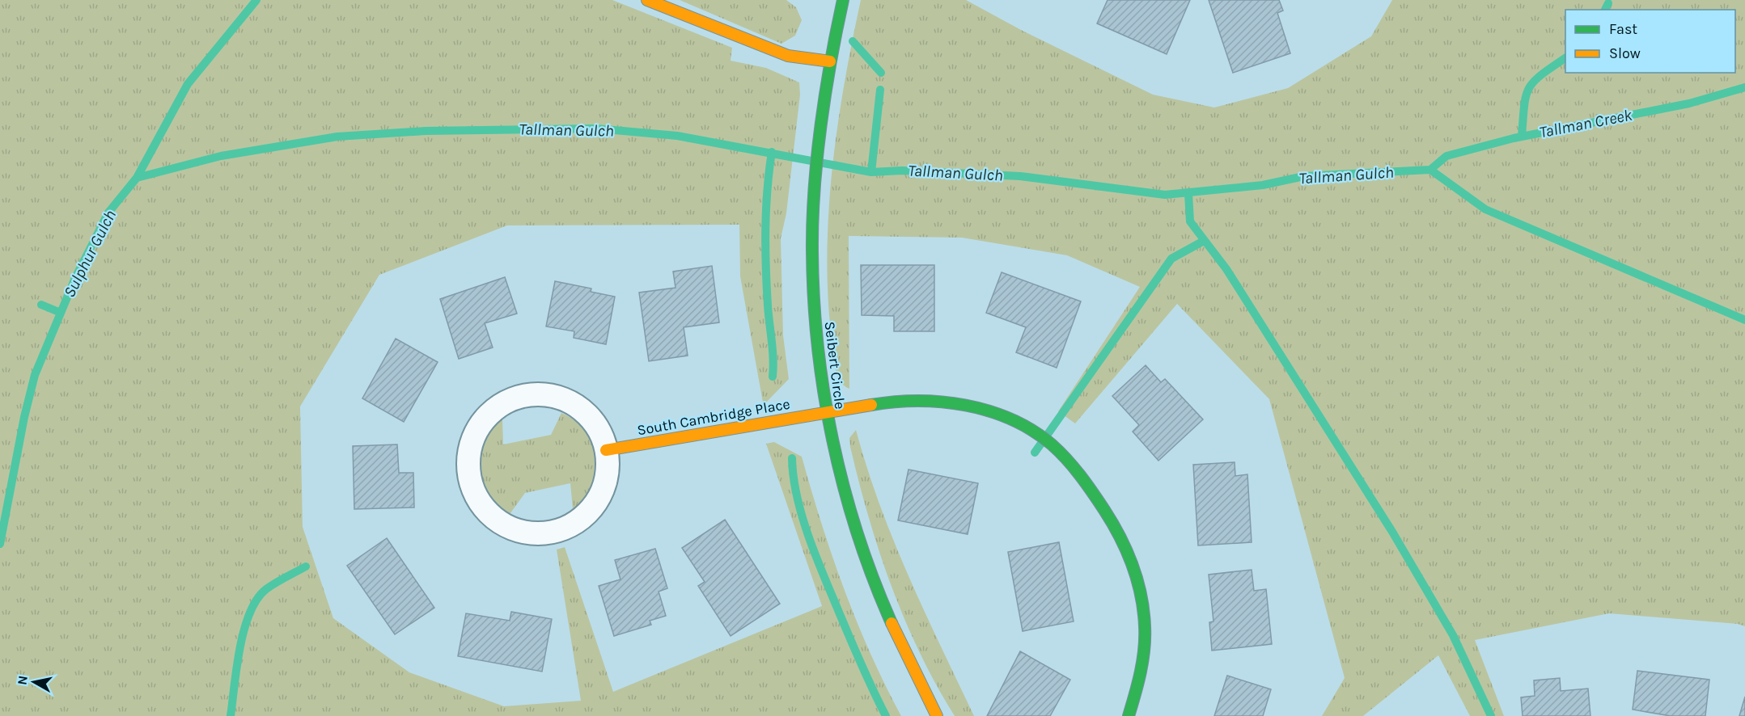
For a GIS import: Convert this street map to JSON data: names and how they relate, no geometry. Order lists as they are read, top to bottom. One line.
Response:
{"streets":{"street":["Seibert Circle","South Cambridge Place"]},"crossings":[["Seibert Circle","South Cambridge Place"]],"water":["Tallman Creek","Tallman Gulch","Sulphur Gulch"],"legend":["Fast","Slow"],"north":"left"}
